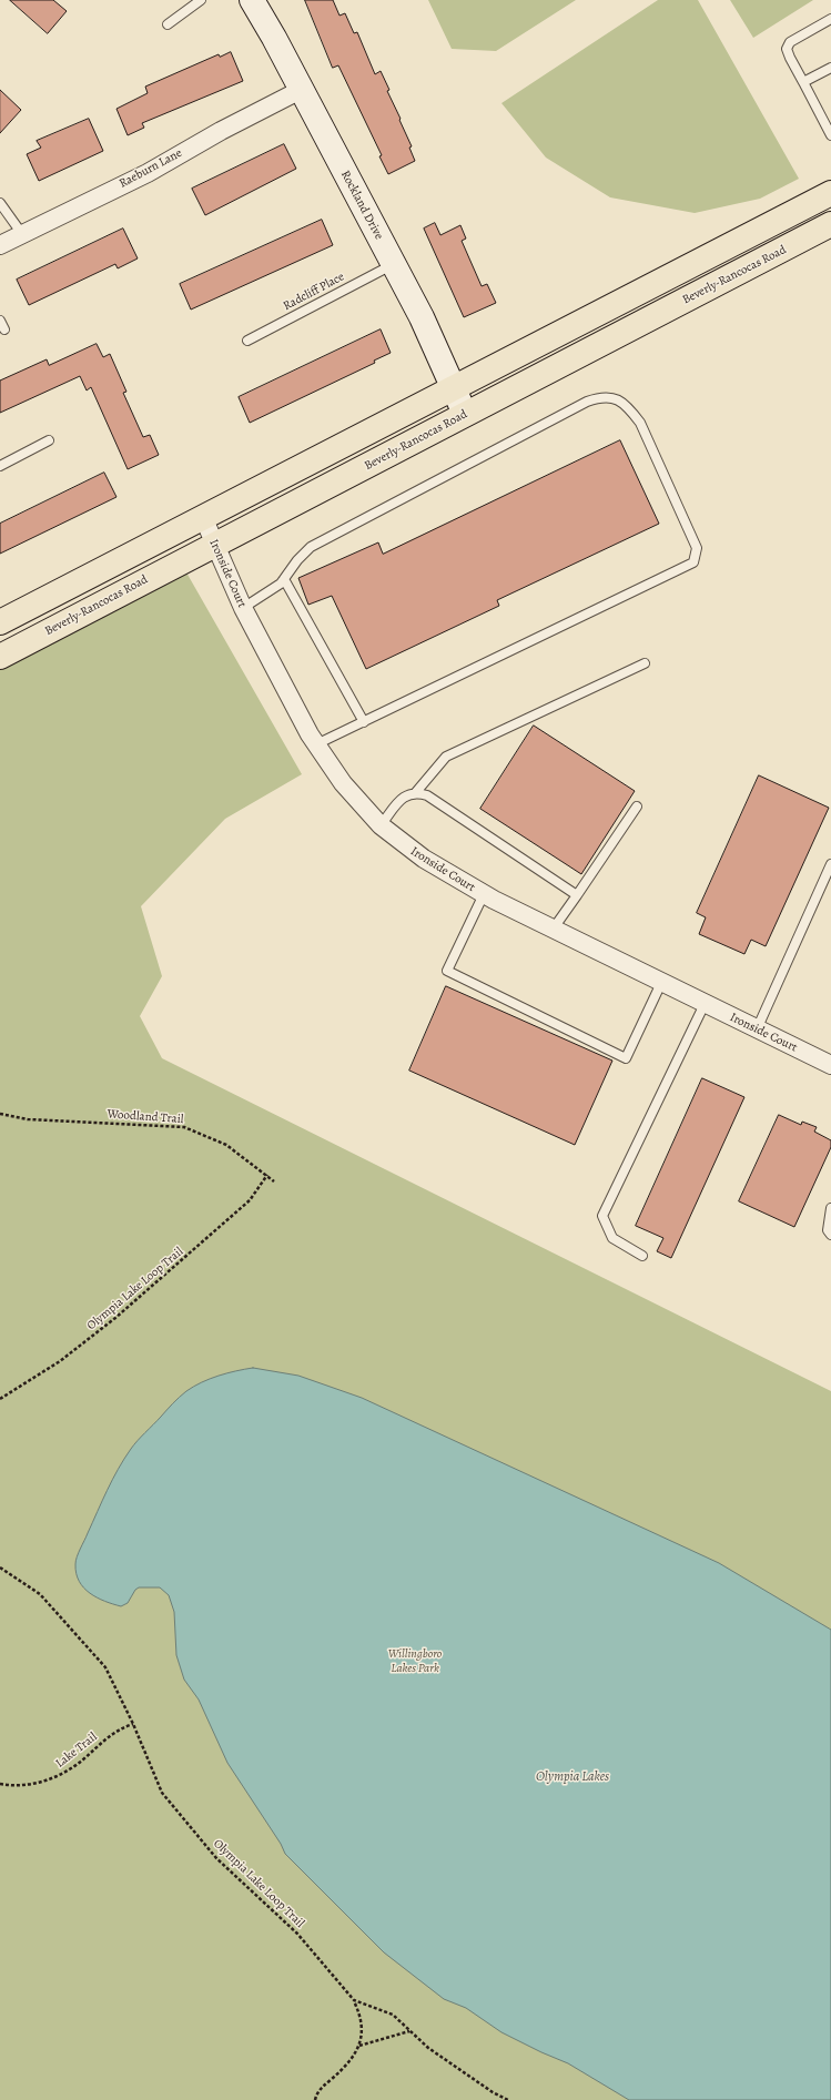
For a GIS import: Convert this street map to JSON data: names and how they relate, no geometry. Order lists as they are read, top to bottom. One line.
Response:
{"streets":{"main road":["Beverly-Rancocas Road"],"street":["Raeburn Lane","Rockland Drive","Ironside Court"],"lane":["Radcliff Place"],"path":["Woodland Trail","Olympia Lake Loop Trail","Lake Trail"]},"crossings":[["Raeburn Lane","Rockland Drive"],["Rockland Drive","Beverly-Rancocas Road"],["Rockland Drive","Radcliff Place"],["Beverly-Rancocas Road","Ironside Court"],["Woodland Trail","Olympia Lake Loop Trail"],["Olympia Lake Loop Trail","Lake Trail"]],"water":["Olympia Lakes"],"parks":["Willingboro Lakes Park"]}
